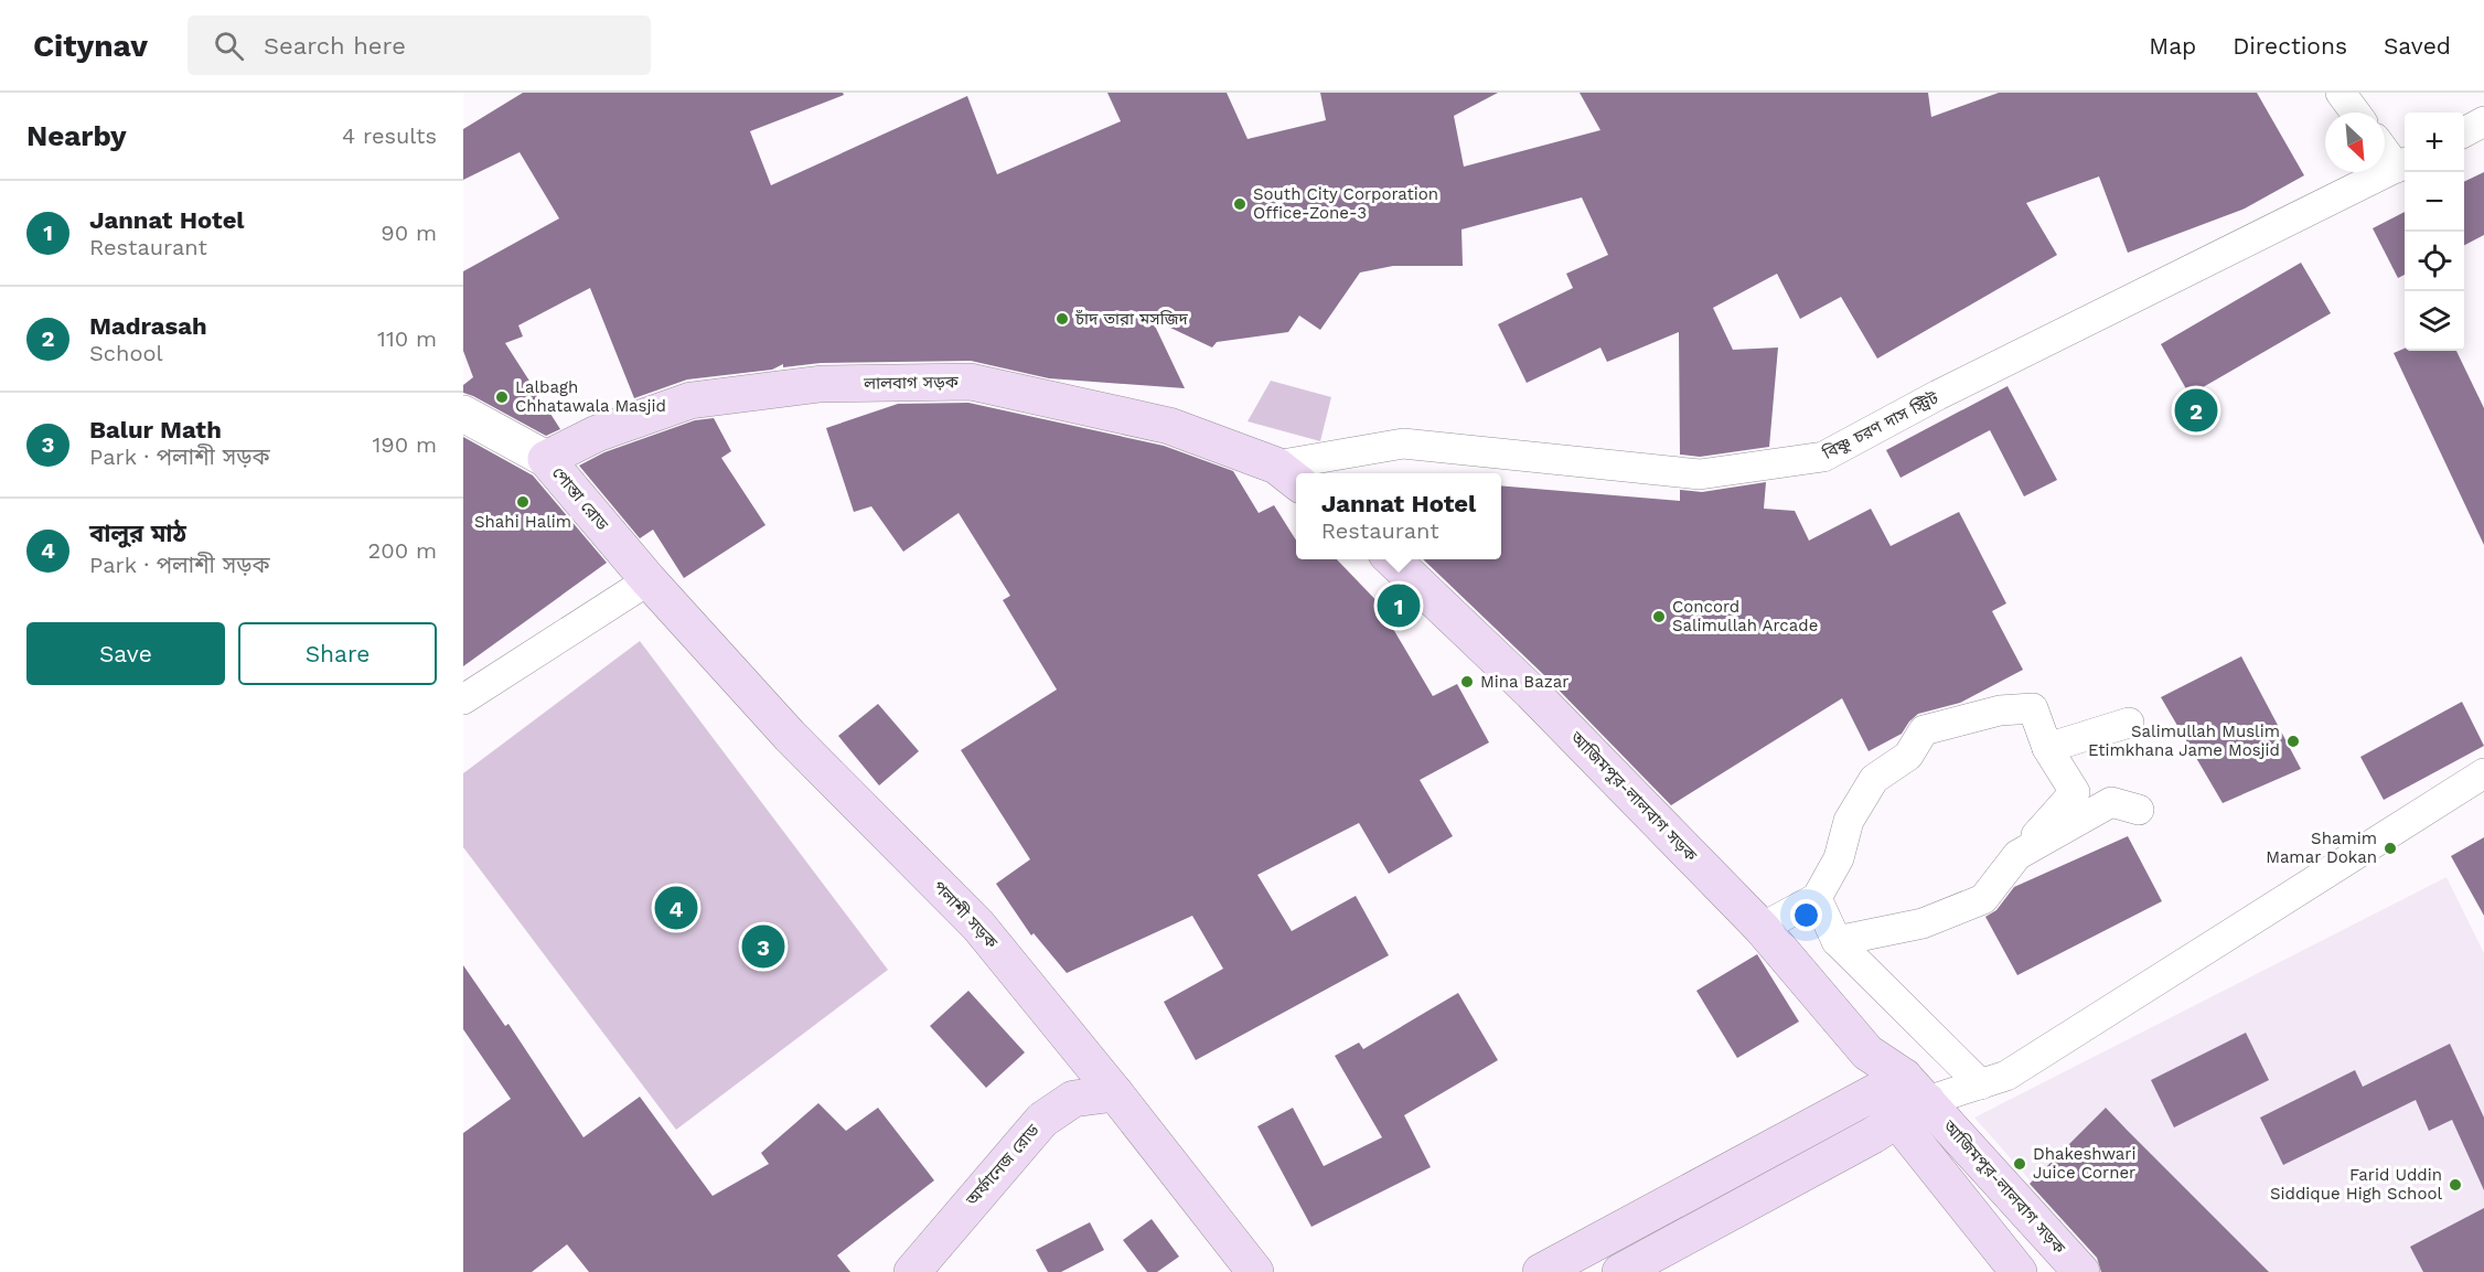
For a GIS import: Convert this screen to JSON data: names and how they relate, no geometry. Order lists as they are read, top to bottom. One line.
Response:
{"streets":{"main road":["লালবাগ সড়ক","পোস্তা রোড","আজিমপুর-লালবাগ সড়ক","পলাশী সড়ক","অর্ফানেজ রোড"],"street":["বিষ্ণু চরণ দাস স্ট্রিট"]},"crossings":[["লালবাগ সড়ক","পোস্তা রোড"],["পোস্তা রোড","পলাশী সড়ক"],["পলাশী সড়ক","অর্ফানেজ রোড"]],"places":["South City Corporation Office-Zone-3","চাঁদ তারা মসজিদ","Lalbagh Chhatawala Masjid","Shahi Halim","Concord Salimullah Arcade","Mina Bazar","Salimullah Muslim Etimkhana Jame Mosjid","Shamim Mamar Dokan","Dhakeshwari Juice Corner","Farid Uddin Siddique High School"],"north":"bottom right","page":{"header":"Citynav","search":"Search here","nav":["Map","Directions","Saved"],"heading":["Nearby","4 results"],"map_buttons":["+","−"],"list":[{"mark":"1","name":"Jannat Hotel","note":"Restaurant","value":"90 m"},{"mark":"2","name":"Madrasah","note":"School","value":"110 m"},{"mark":"3","name":"Balur Math","note":"Park · পলাশী সড়ক","value":"190 m"},{"mark":"4","name":"বালুর মাঠ","note":"Park · পলাশী সড়ক","value":"200 m"}],"pins":["2","1","4","3"],"popup":["Jannat Hotel","Restaurant"],"buttons":["Save","Share"]}}
